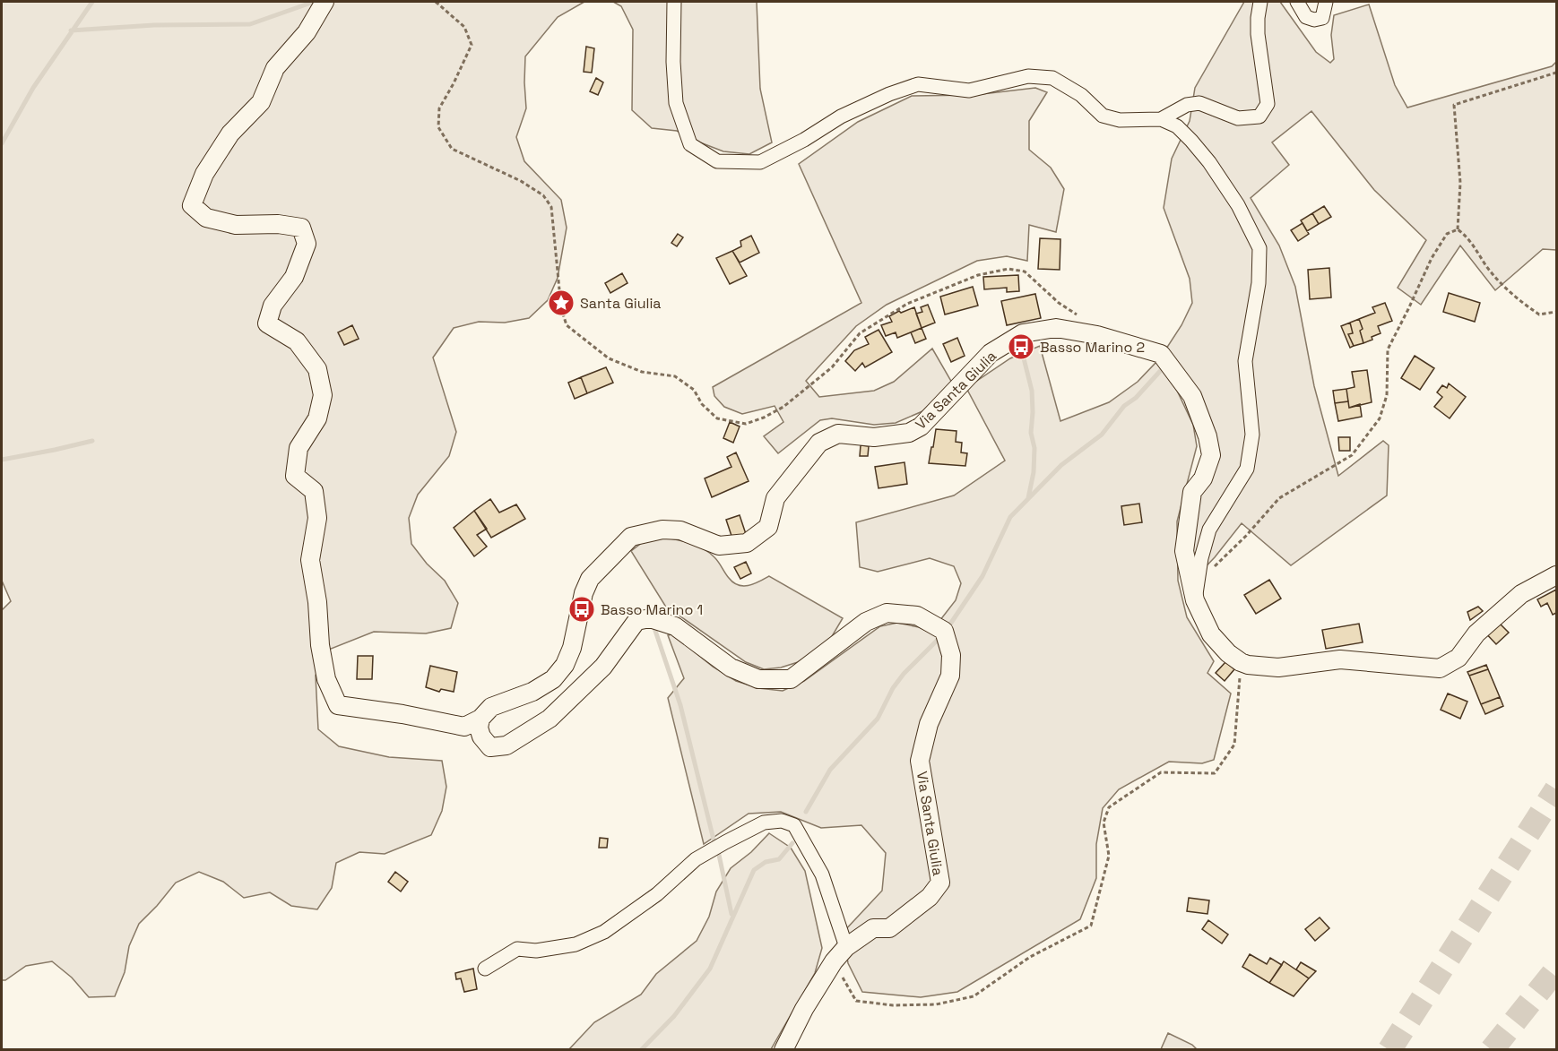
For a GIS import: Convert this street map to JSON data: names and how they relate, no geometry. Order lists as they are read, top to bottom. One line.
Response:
{"streets":{"street":["Via Santa Giulia"]},"places":{"place":["Santa Giulia"],"bus stop":["Basso Marino 2","Basso Marino 1"]}}
